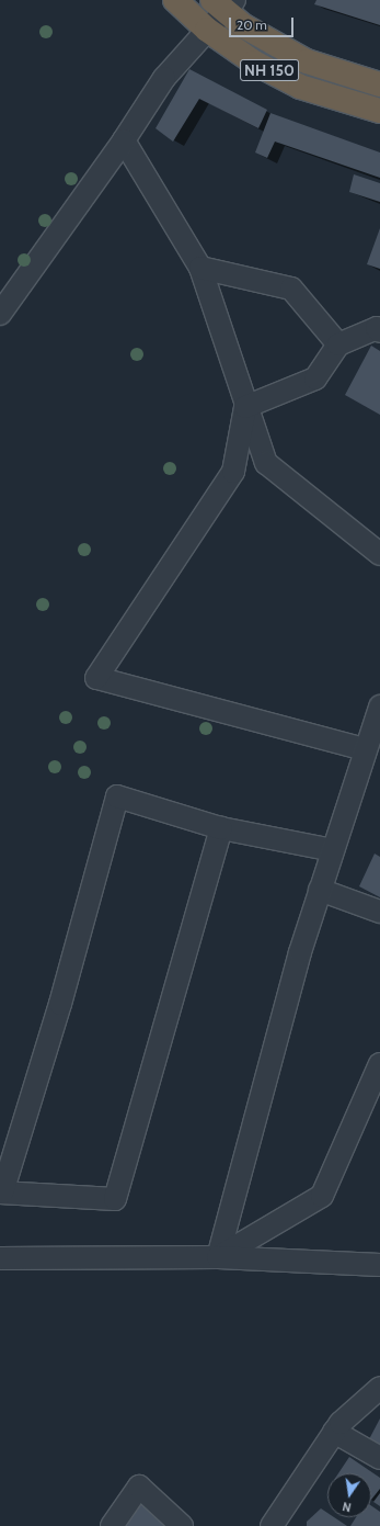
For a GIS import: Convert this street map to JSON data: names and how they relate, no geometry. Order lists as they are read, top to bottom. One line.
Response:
{"streets":{"highway":["NH 150"]},"scale_bar":"20 m","north":"bottom"}
